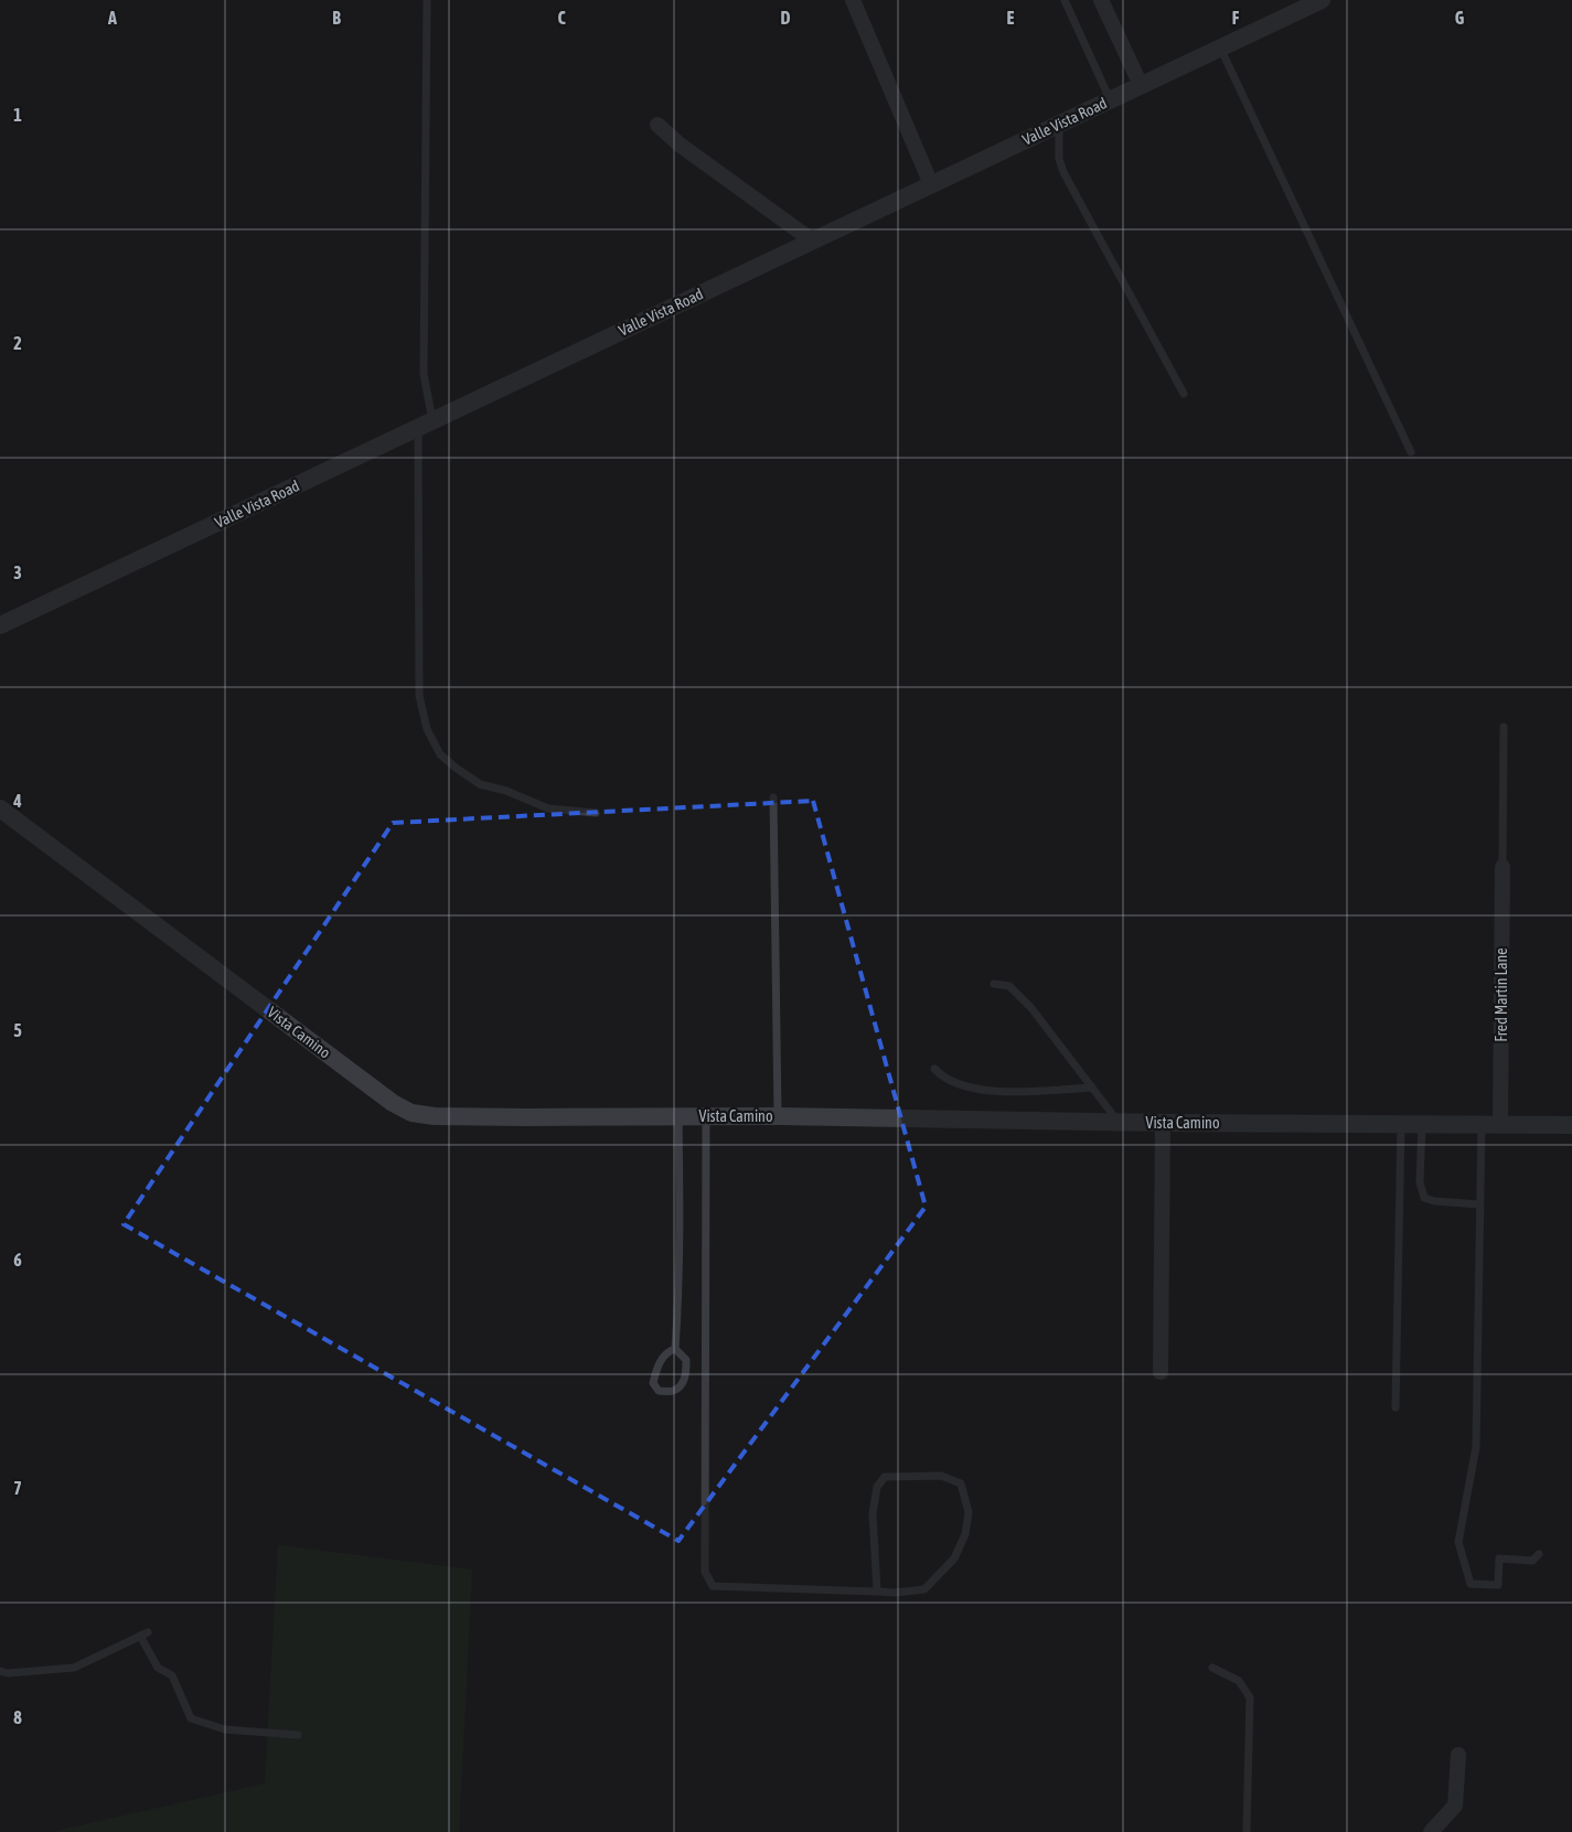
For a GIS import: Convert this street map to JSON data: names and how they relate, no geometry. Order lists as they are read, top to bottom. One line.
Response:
{"streets":{"street":["Valle Vista Road","Fred Martin Lane","Vista Camino"]},"crossings":[["Fred Martin Lane","Vista Camino"]],"grid":{"columns":["A","B","C","D","E","F","G"],"rows":["1","2","3","4","5","6","7","8"]}}
